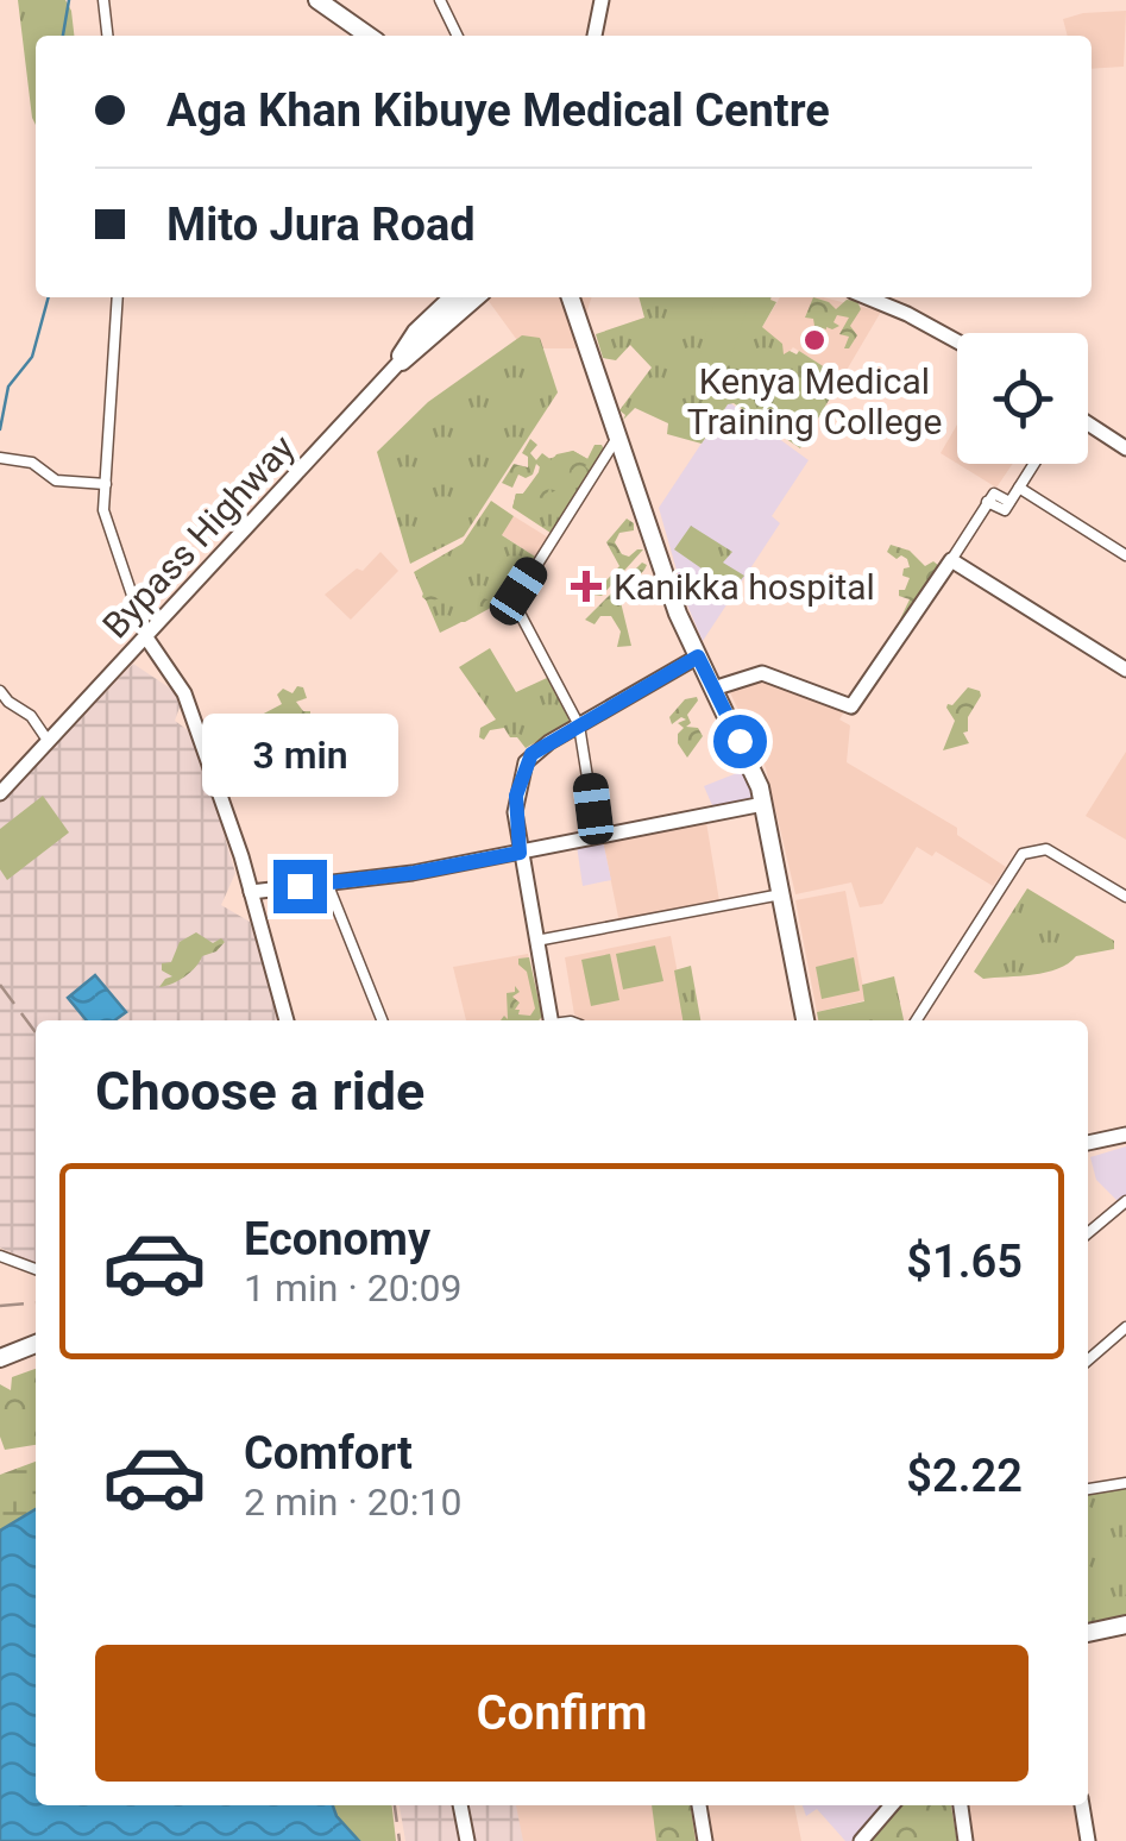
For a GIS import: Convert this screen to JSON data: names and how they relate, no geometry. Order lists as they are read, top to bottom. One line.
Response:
{"streets":{"main road":["Bypass Highway"]},"places":{"other":["Kenya Medical Training College"],"health":["Kanikka hospital"]},"page":{"banner":["Aga Khan Kibuye Medical Centre","Mito Jura Road"],"bubble":"3 min","heading":"Choose a ride","list":[{"name":"Economy","note":"1 min · 20:09","value":"$1.65"},{"name":"Comfort","note":"2 min · 20:10","value":"$2.22"}],"buttons":"Confirm"}}
